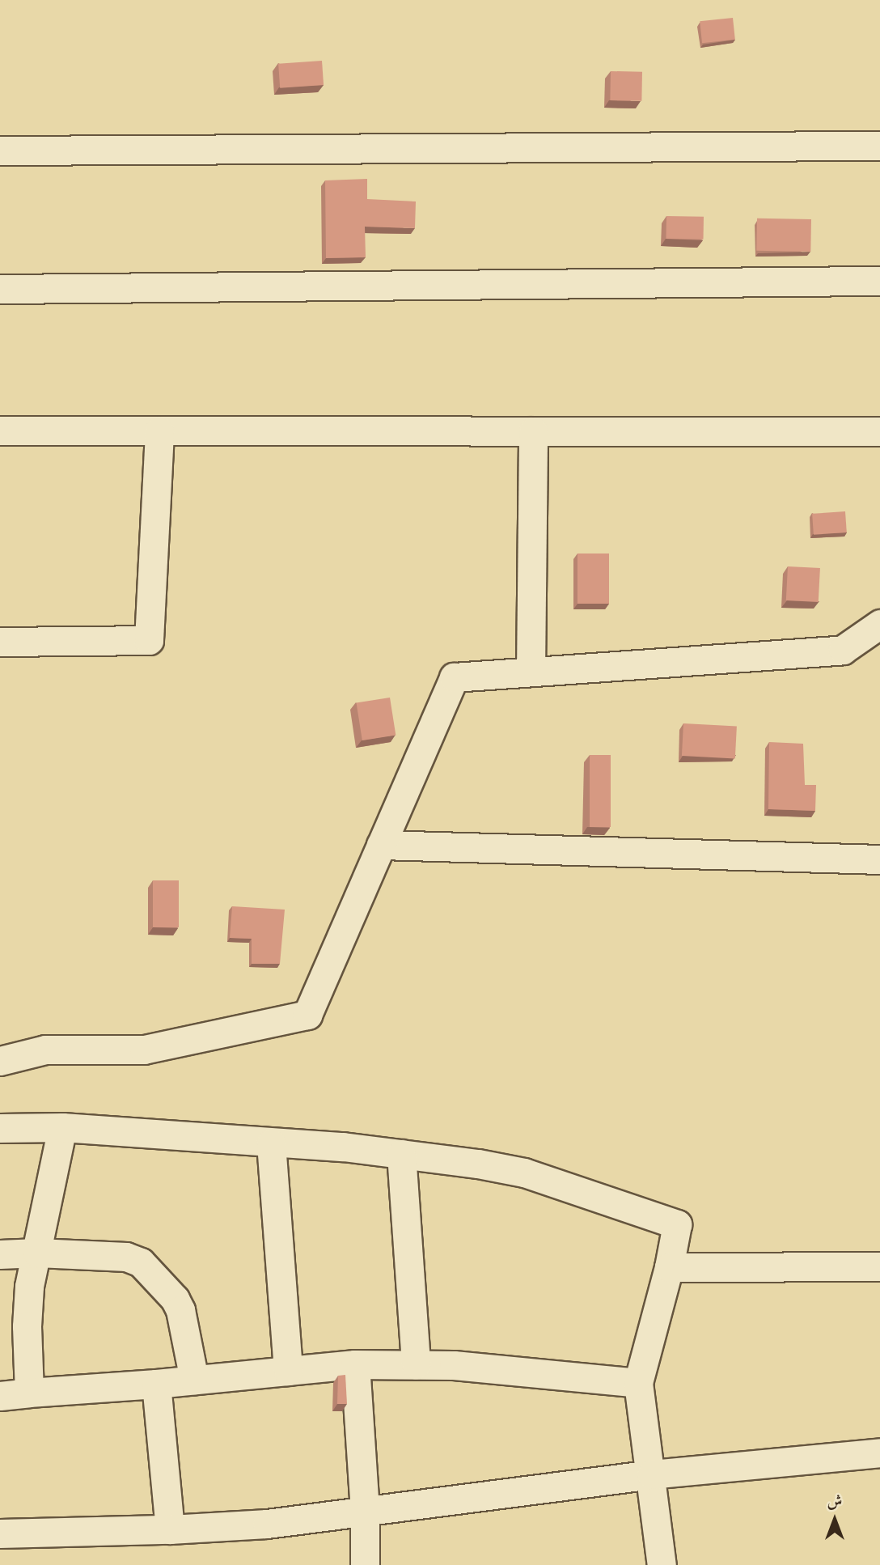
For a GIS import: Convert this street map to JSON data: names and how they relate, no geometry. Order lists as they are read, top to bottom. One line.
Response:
{"north":"top"}
